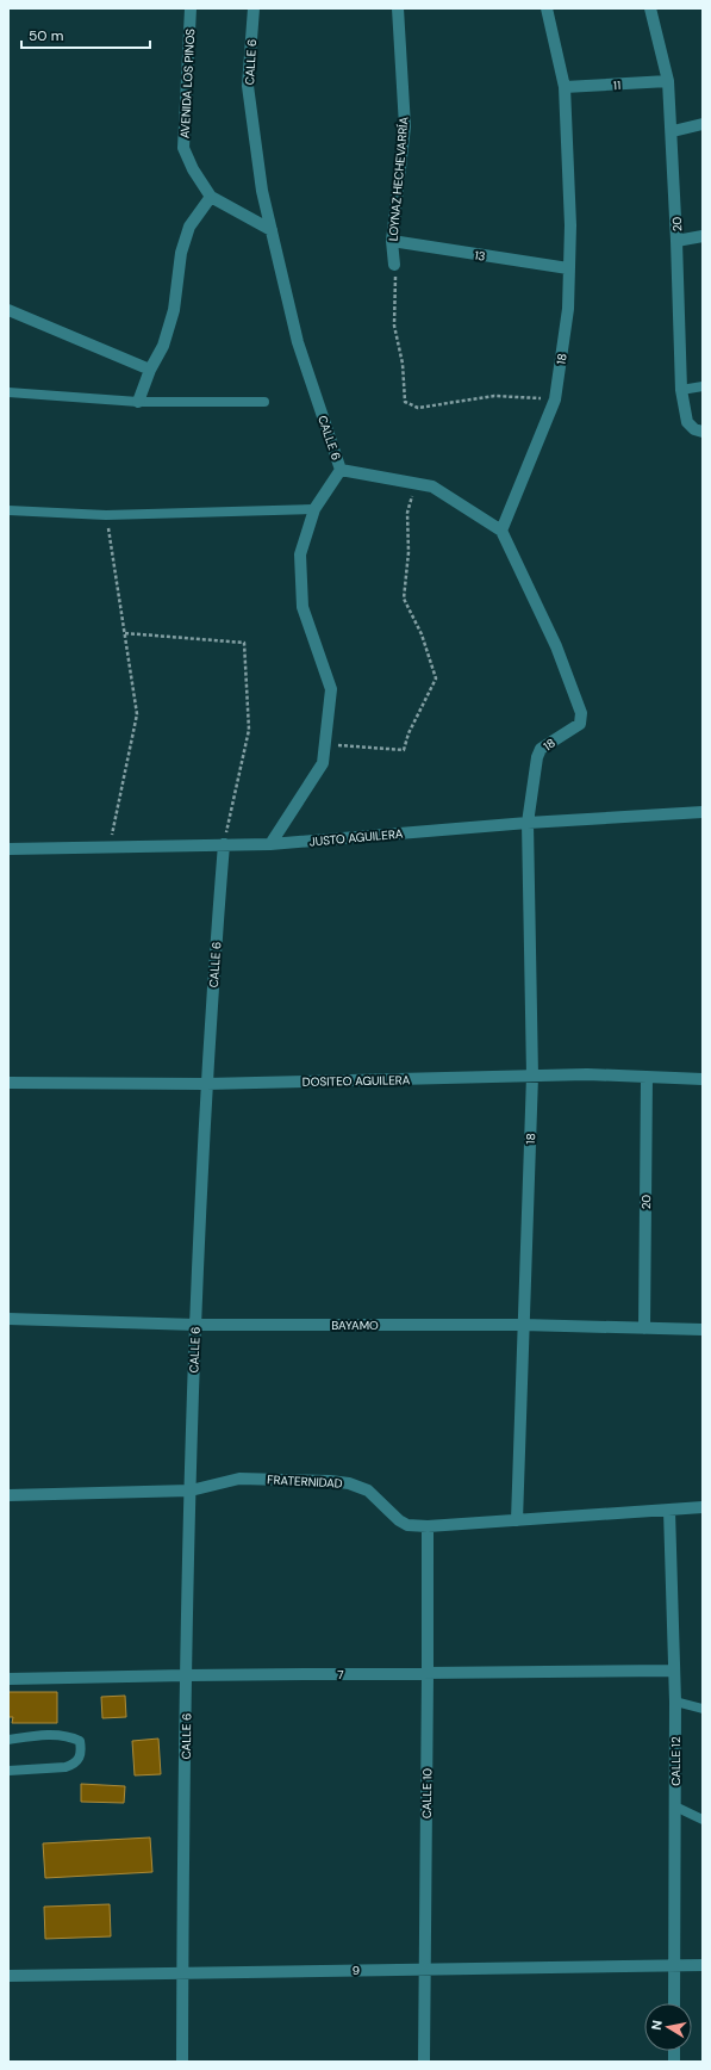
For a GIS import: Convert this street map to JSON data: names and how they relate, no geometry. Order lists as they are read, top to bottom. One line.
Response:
{"streets":{"street":["CALLE 6","AVENIDA LOS PINOS","11","LOYNAZ HECHEVARRÍA","20","13","18","JUSTO AGUILERA","DOSITEO AGUILERA","BAYAMO","FRATERNIDAD","7","CALLE 12","CALLE 10","9"]},"crossings":[["CALLE 6","AVENIDA LOS PINOS"],["CALLE 6","JUSTO AGUILERA"],["CALLE 6","DOSITEO AGUILERA"],["CALLE 6","BAYAMO"],["CALLE 6","FRATERNIDAD"],["CALLE 6","7"],["CALLE 6","9"],["11","20"],["11","18"],["LOYNAZ HECHEVARRÍA","13"],["20","DOSITEO AGUILERA"],["20","BAYAMO"],["13","18"],["18","JUSTO AGUILERA"],["18","DOSITEO AGUILERA"],["18","BAYAMO"],["18","FRATERNIDAD"],["FRATERNIDAD","CALLE 12"],["FRATERNIDAD","CALLE 10"],["7","CALLE 12"],["7","CALLE 10"],["CALLE 12","9"],["CALLE 10","9"]],"scale_bar":"50 m","north":"left"}
